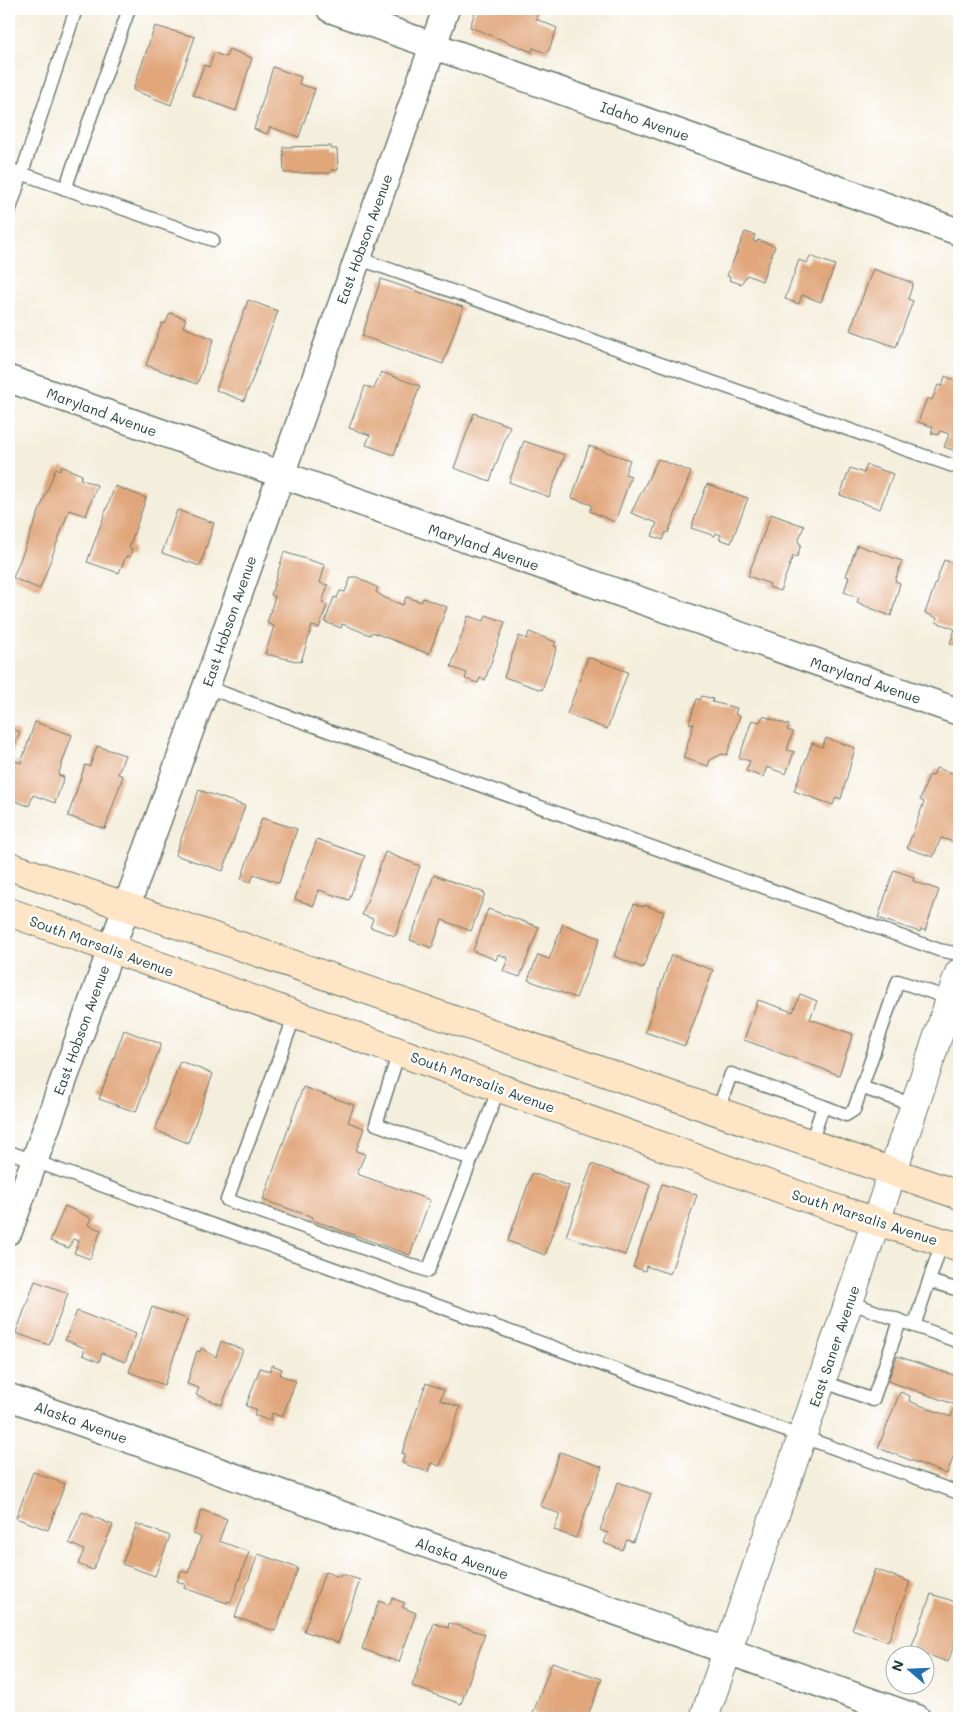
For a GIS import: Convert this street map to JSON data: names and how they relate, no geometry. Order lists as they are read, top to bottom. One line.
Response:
{"streets":{"main road":["South Marsalis Avenue"],"street":["Idaho Avenue","East Hobson Avenue","Maryland Avenue","East Saner Avenue","Alaska Avenue"]},"crossings":[["Idaho Avenue","East Hobson Avenue"],["East Hobson Avenue","Maryland Avenue"],["East Hobson Avenue","South Marsalis Avenue"],["South Marsalis Avenue","East Saner Avenue"],["East Saner Avenue","Alaska Avenue"]],"north":"left"}
